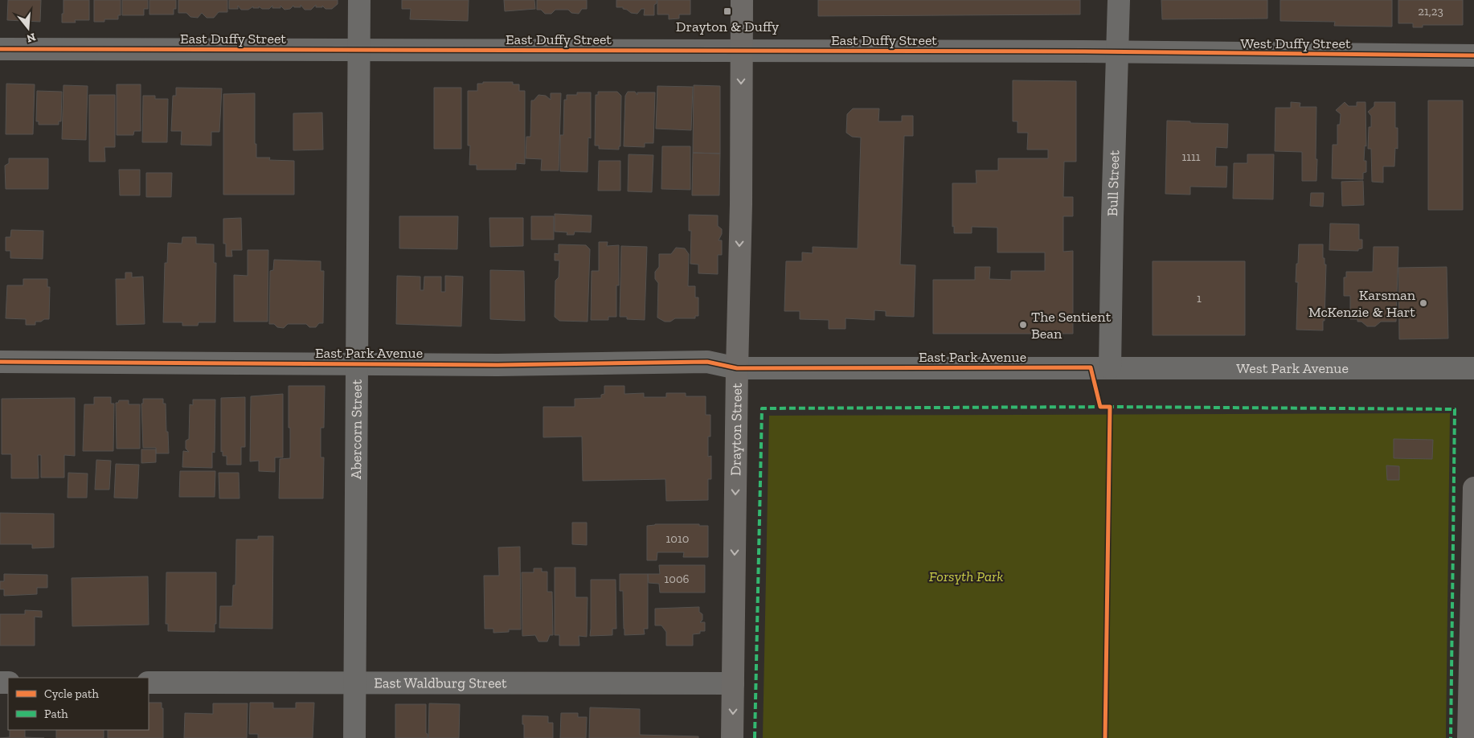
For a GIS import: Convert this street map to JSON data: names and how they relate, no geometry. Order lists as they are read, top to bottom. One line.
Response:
{"streets":{"main road":["Drayton Street"],"street":["East Duffy Street","West Duffy Street","Bull Street","East Park Avenue","West Park Avenue","Abercorn Street","East Waldburg Street"]},"crossings":[["East Duffy Street","West Duffy Street"],["East Duffy Street","Bull Street"],["East Duffy Street","Abercorn Street"],["East Duffy Street","Drayton Street"],["West Duffy Street","Bull Street"],["Bull Street","East Park Avenue"],["Bull Street","West Park Avenue"],["East Park Avenue","West Park Avenue"],["East Park Avenue","Abercorn Street"],["East Park Avenue","Drayton Street"],["Abercorn Street","East Waldburg Street"],["Drayton Street","East Waldburg Street"]],"one_way":["Drayton Street"],"parks":["Forsyth Park"],"places":{"transit":["Drayton & Duffy"],"other":["Karsman McKenzie & Hart","The Sentient Bean"]},"house_numbers":["21,23","1111","1","1010","1006"],"legend":["Cycle path","Path"],"north":"bottom"}
